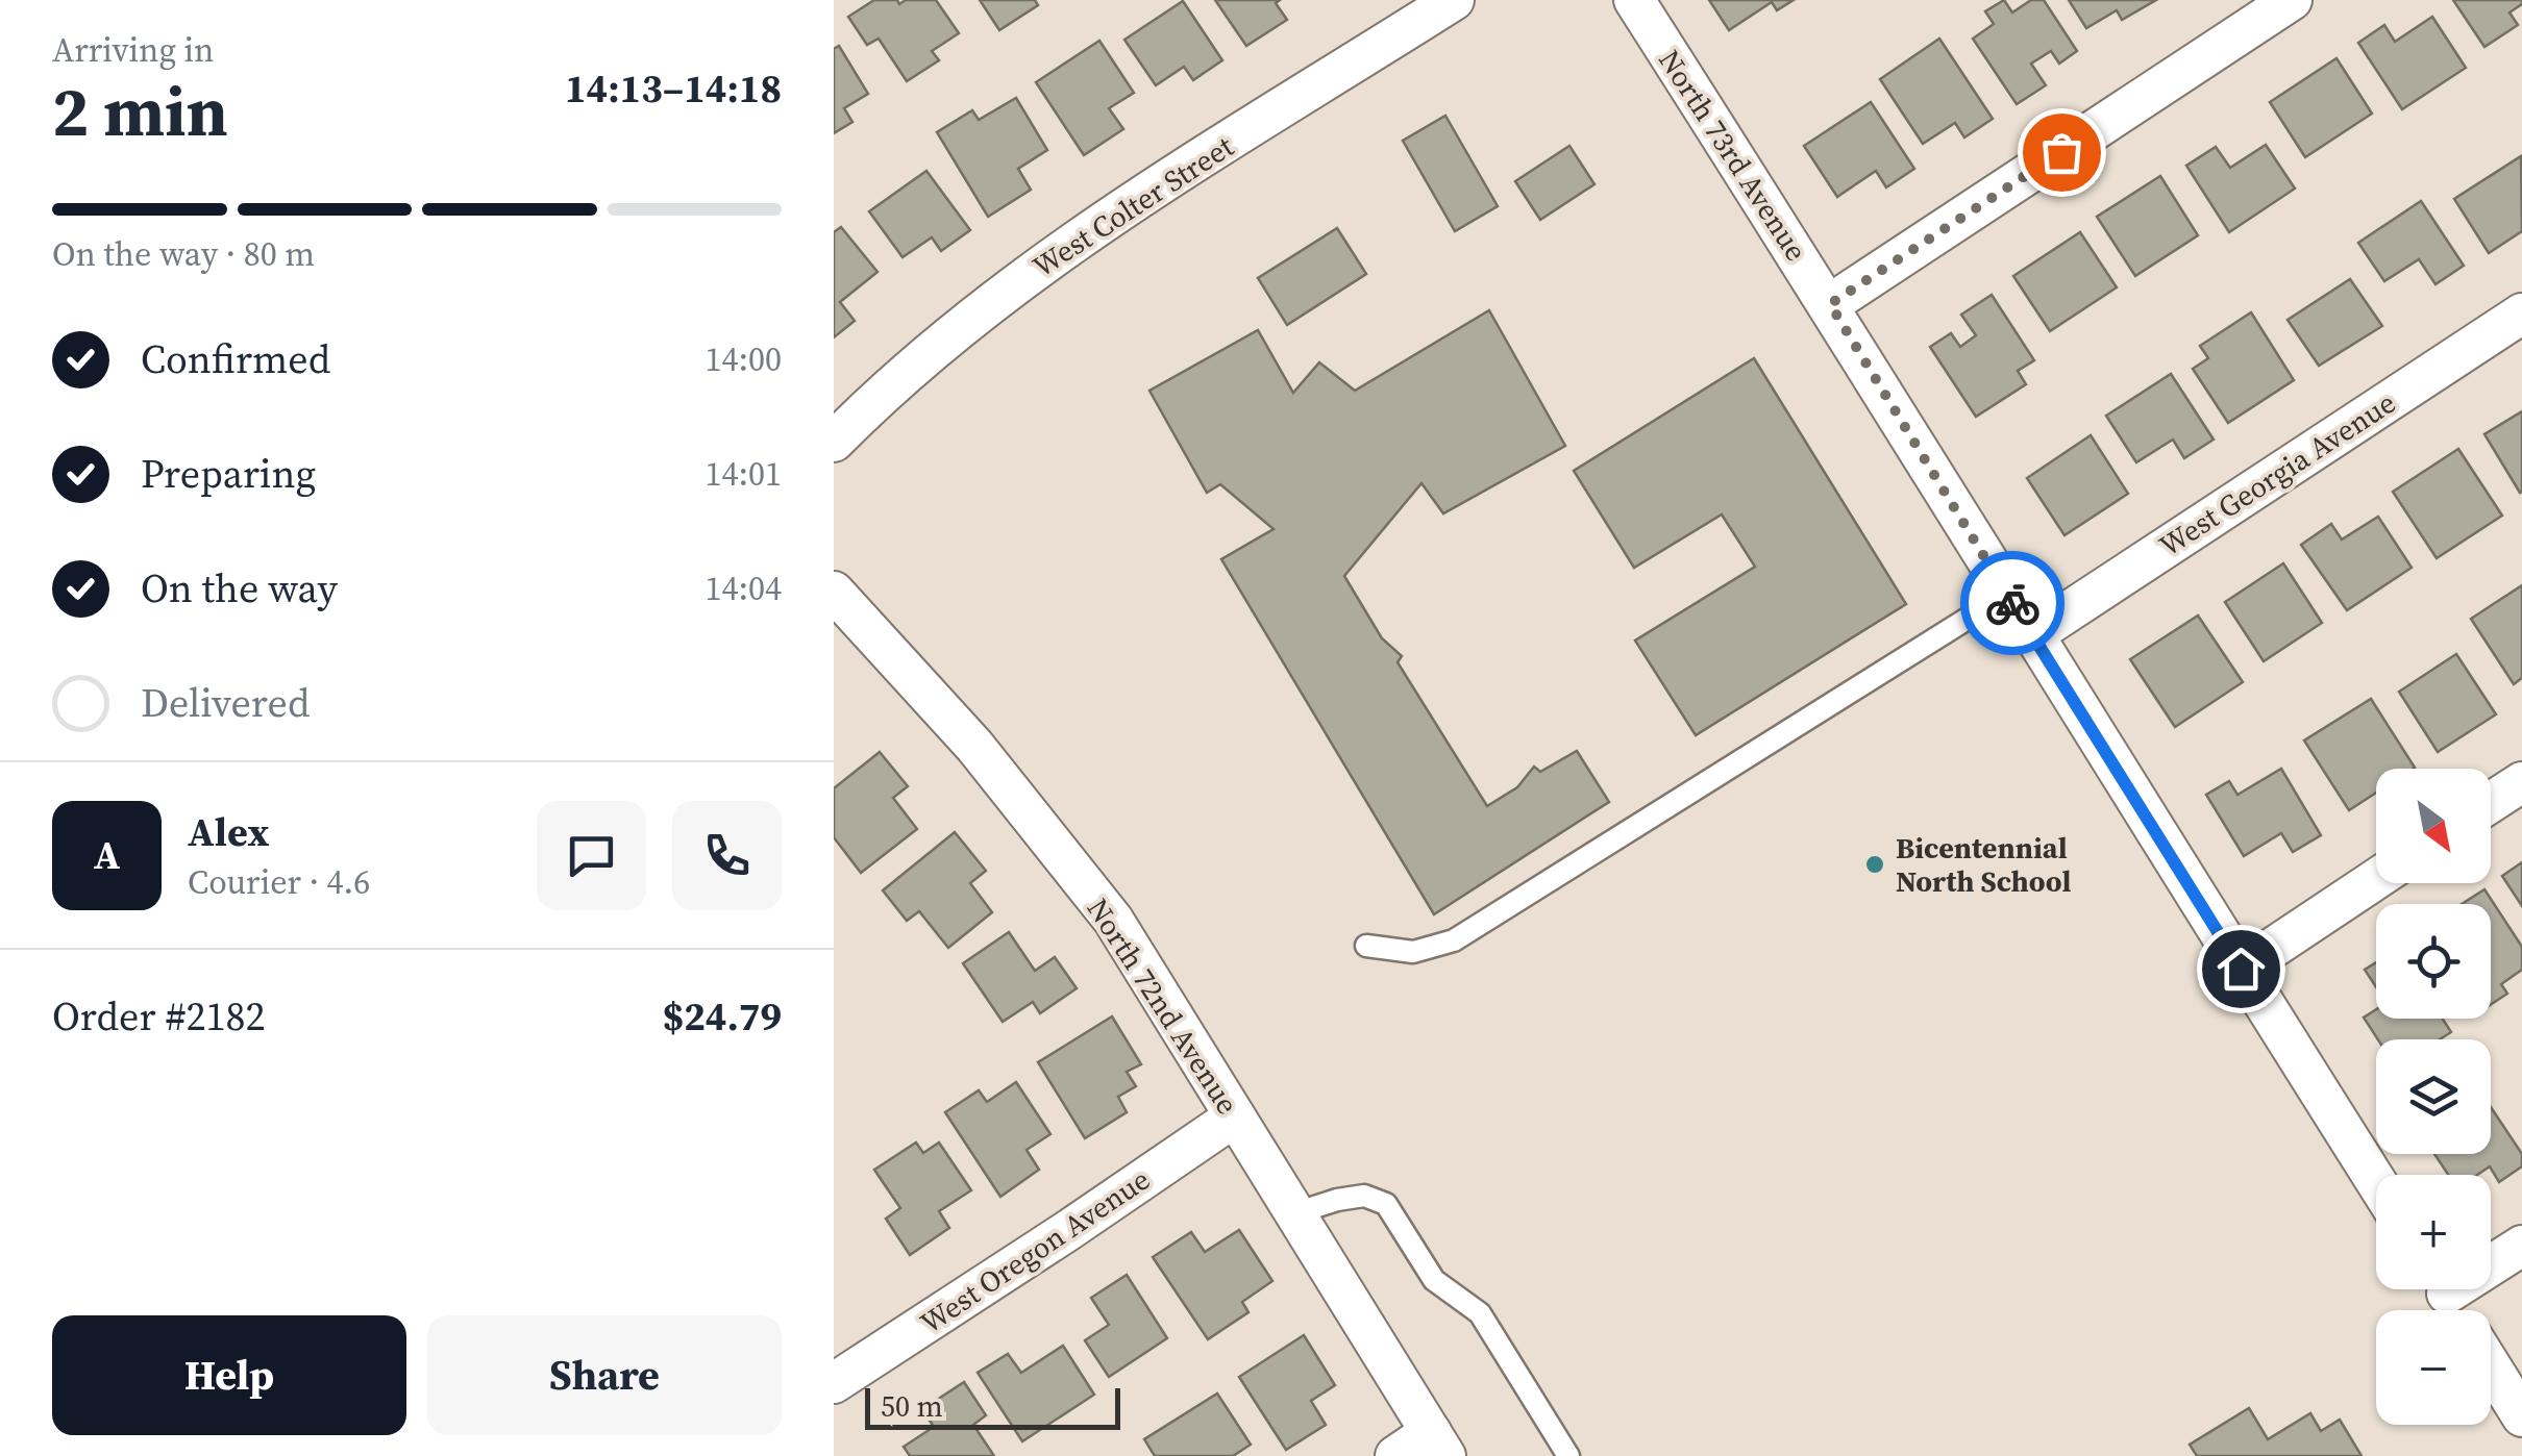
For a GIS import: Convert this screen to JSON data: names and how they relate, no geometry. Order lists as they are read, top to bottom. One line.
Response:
{"streets":{"street":["North 73rd Avenue","West Colter Street","West Georgia Avenue","North 72nd Avenue","West Oregon Avenue"]},"crossings":[["North 73rd Avenue","West Georgia Avenue"],["North 72nd Avenue","West Oregon Avenue"]],"places":["Bicentennial North School"],"scale_bar":"50 m","north":"bottom right","page":{"heading":["2 min","Arriving in","14:13–14:18"],"panel":["Alex","Courier · 4.6","Order #2182","$24.79"],"bar":"On the way · 80 m","list":[["Confirmed","14:00"],["Preparing","14:01"],["On the way","14:04"],"Delivered"],"map_buttons":["+","−"],"round":"A","buttons":["Help","Share"],"scale":"50 m"}}
